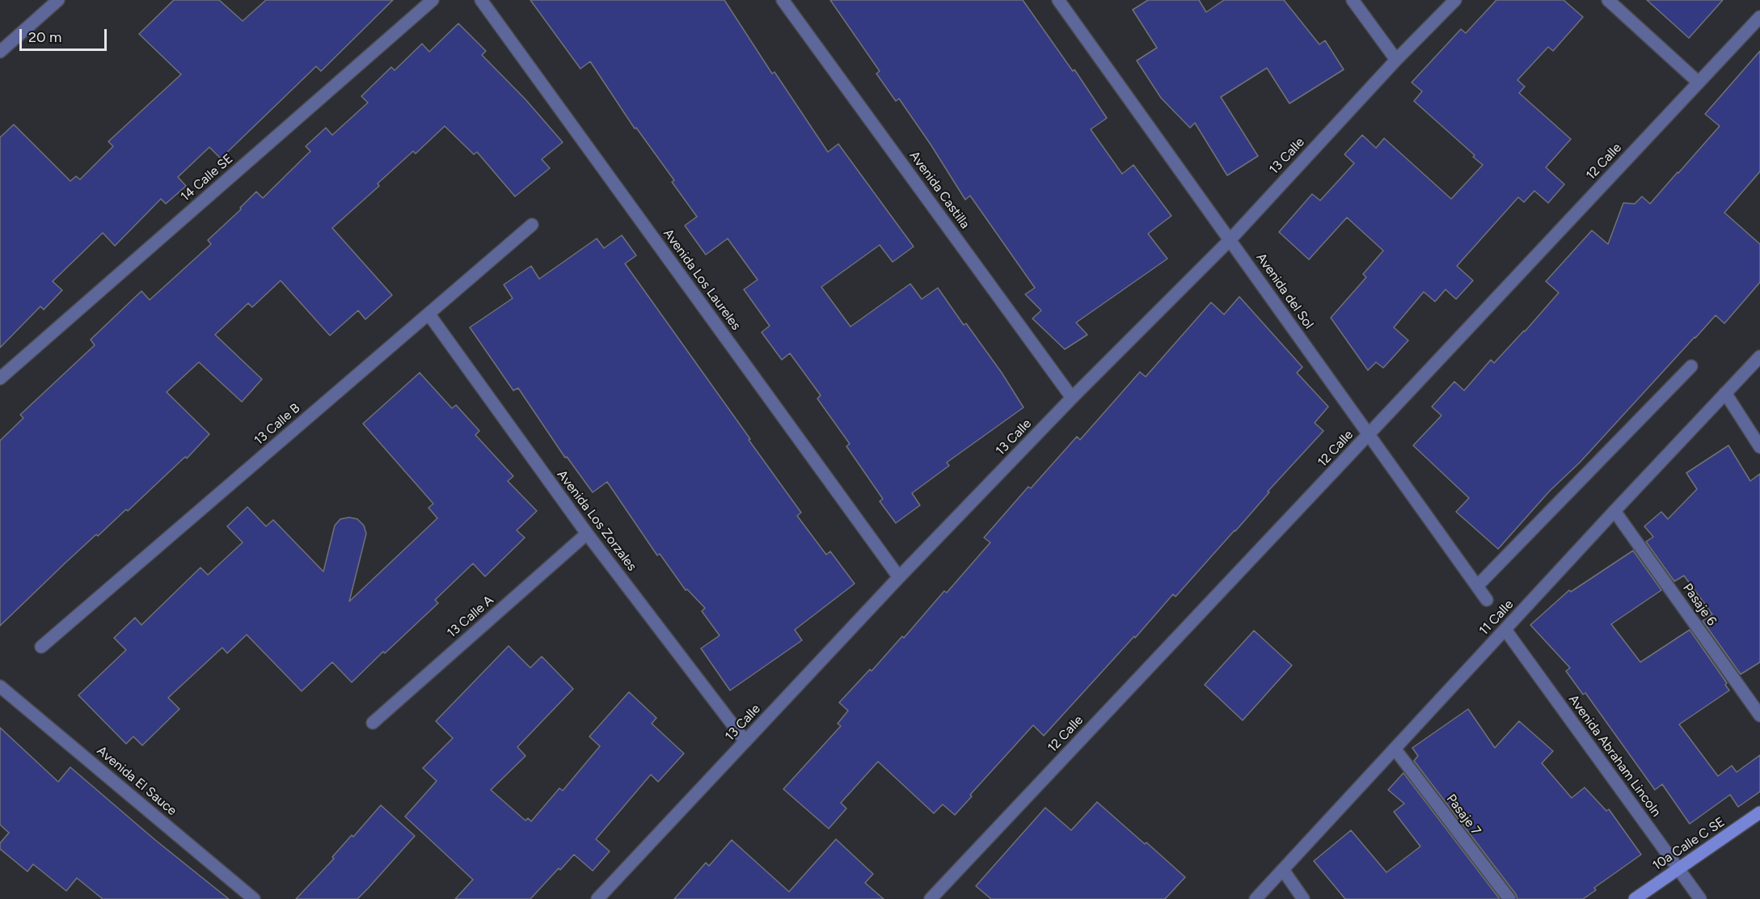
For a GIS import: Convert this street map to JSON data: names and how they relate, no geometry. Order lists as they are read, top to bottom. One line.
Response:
{"streets":{"street":["13 Calle","12 Calle","14 Calle SE","Avenida Castilla","Avenida Los Laureles","Avenida del Sol","13 Calle B","Avenida Los Zorzales","Pasaje 6","13 Calle A","11 Calle","Avenida Abraham Lincoln","Avenida El Sauce","Pasaje 7","10a Calle C SE"]},"crossings":[["13 Calle","Avenida Castilla"],["13 Calle","Avenida Los Laureles"],["13 Calle","Avenida del Sol"],["13 Calle","Avenida Los Zorzales"],["12 Calle","Avenida del Sol"],["13 Calle B","Avenida Los Zorzales"],["Avenida Los Zorzales","13 Calle A"],["Pasaje 6","11 Calle"],["11 Calle","Avenida Abraham Lincoln"],["11 Calle","Pasaje 7"],["Avenida Abraham Lincoln","10a Calle C SE"]],"scale_bar":"20 m"}
